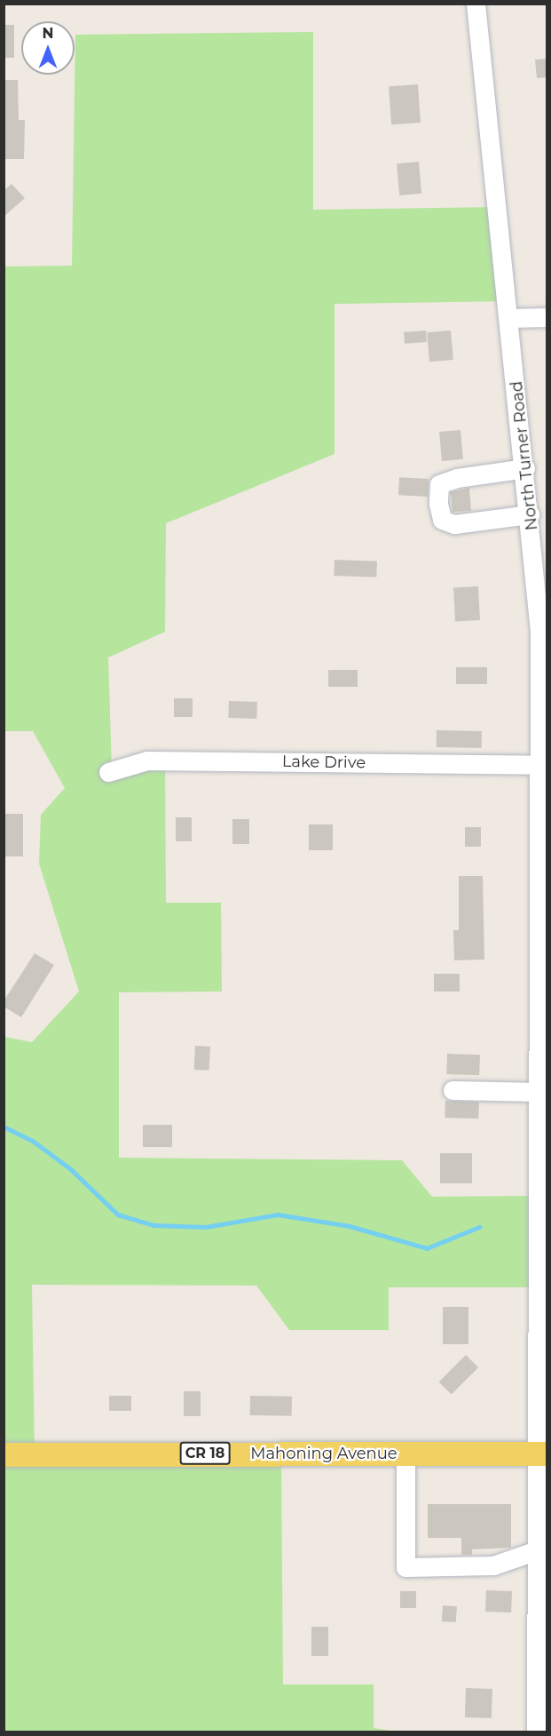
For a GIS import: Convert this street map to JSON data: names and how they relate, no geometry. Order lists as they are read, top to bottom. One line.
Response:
{"streets":{"main road":["CR 18","Mahoning Avenue"],"street":["North Turner Road","Lake Drive"]},"crossings":[["North Turner Road","Lake Drive"],["North Turner Road","Mahoning Avenue"]],"north":"top"}
